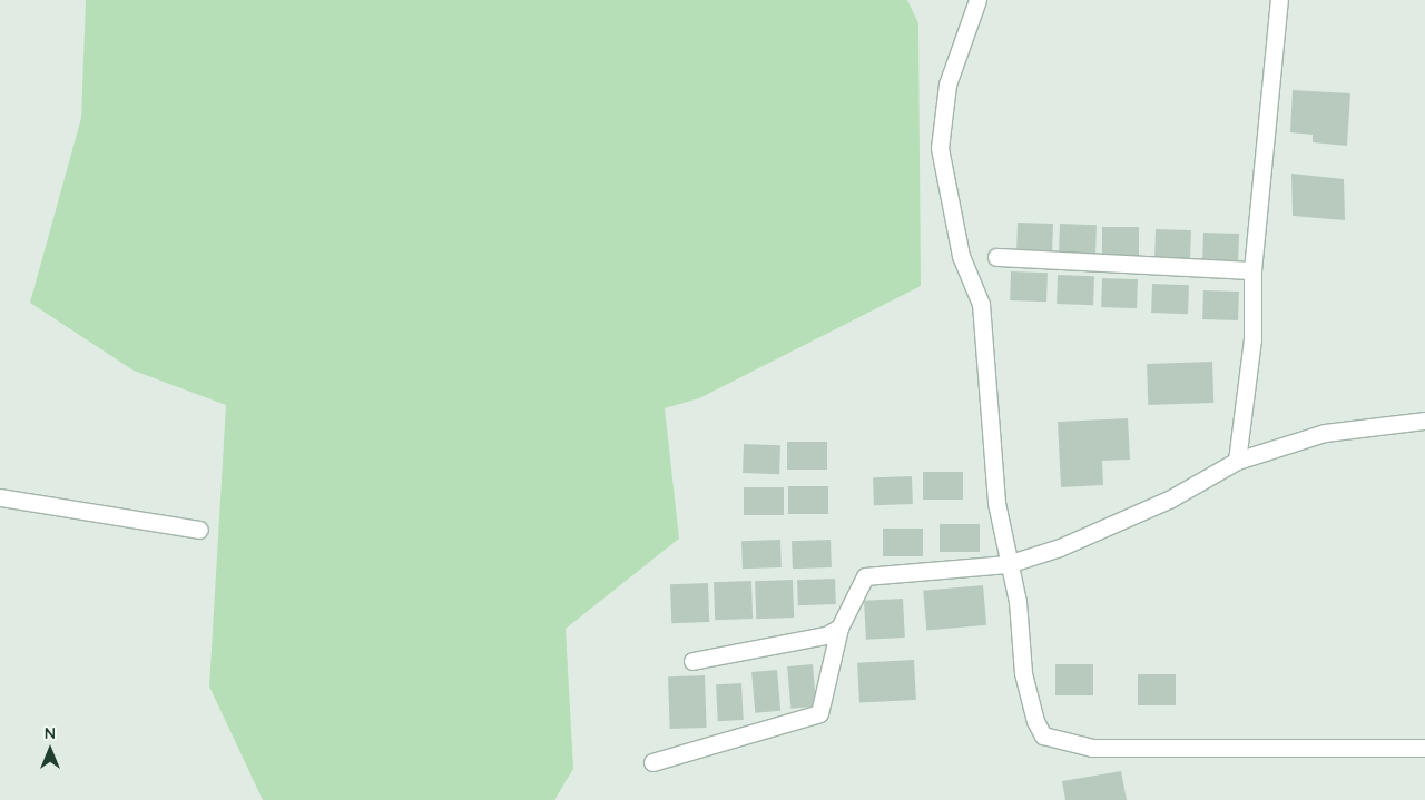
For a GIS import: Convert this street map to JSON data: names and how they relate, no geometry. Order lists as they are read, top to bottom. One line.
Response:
{"north":"top"}
